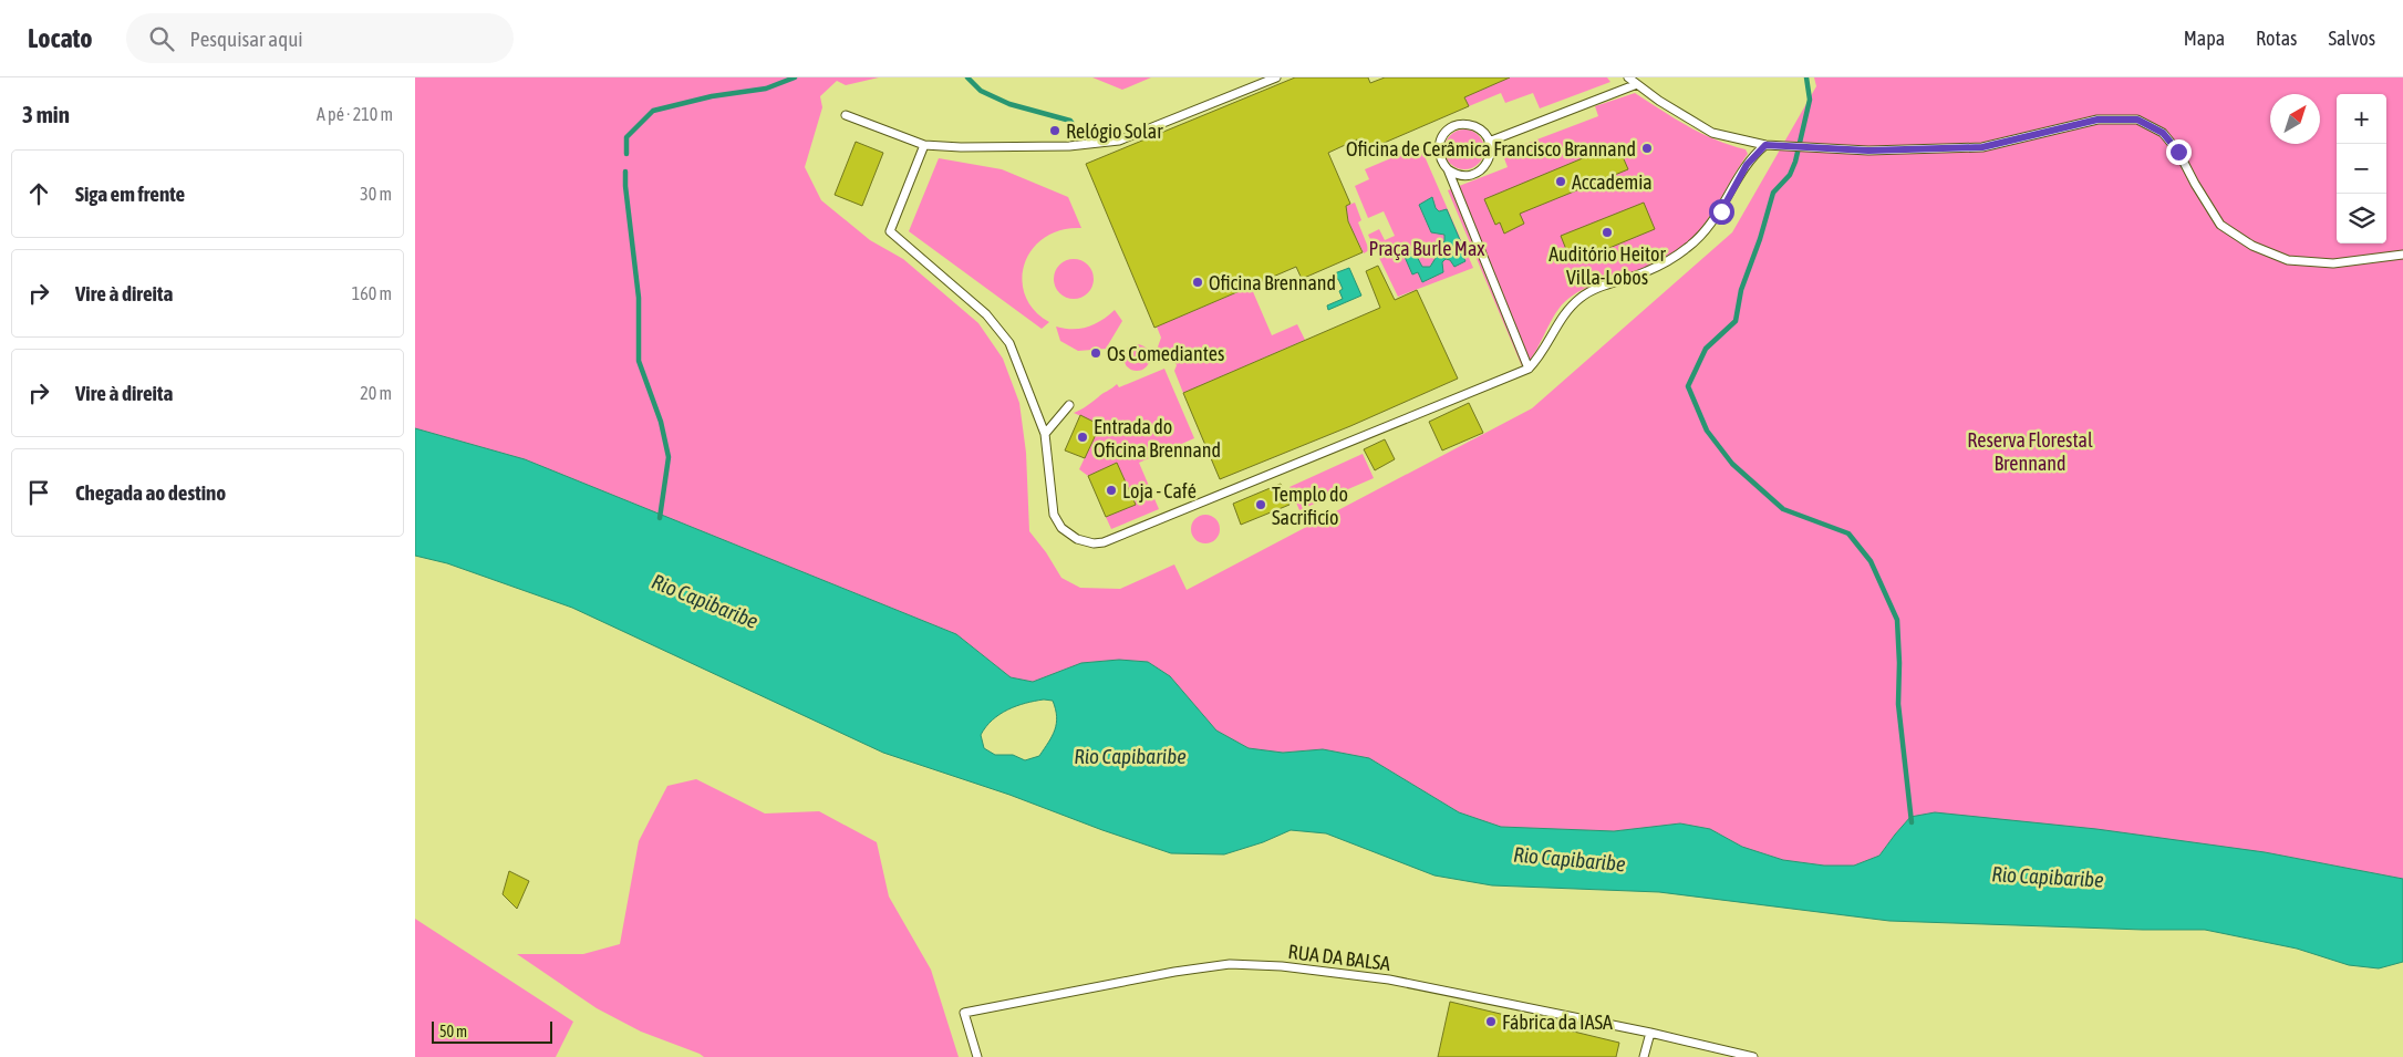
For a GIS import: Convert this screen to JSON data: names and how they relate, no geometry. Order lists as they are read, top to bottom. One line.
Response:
{"streets":{"lane":["RUA DA BALSA"]},"water":["Rio Capibaribe"],"parks":["Praça Burle Max","Reserva Florestal Brennand"],"places":["Relógio Solar","Oficina de Cerâmica Francisco Brannand","Accademia","Auditório Heitor Villa-Lobos","Oficina Brennand","Os Comediantes","Entrada do Oficina Brennand","Loja - Café","Templo do Sacrificío","Fábrica da IASA"],"scale_bar":"50 m","north":"top right","page":{"header":"Locato","search":"Pesquisar aqui","nav":["Mapa","Rotas","Salvos"],"heading":["3 min","A pé · 210 m"],"map_buttons":["+","−"],"list":[["Siga em frente","30 m"],["Vire à direita","160 m"],["Vire à direita","20 m"],"Chegada ao destino"],"scale":"50 m"}}
